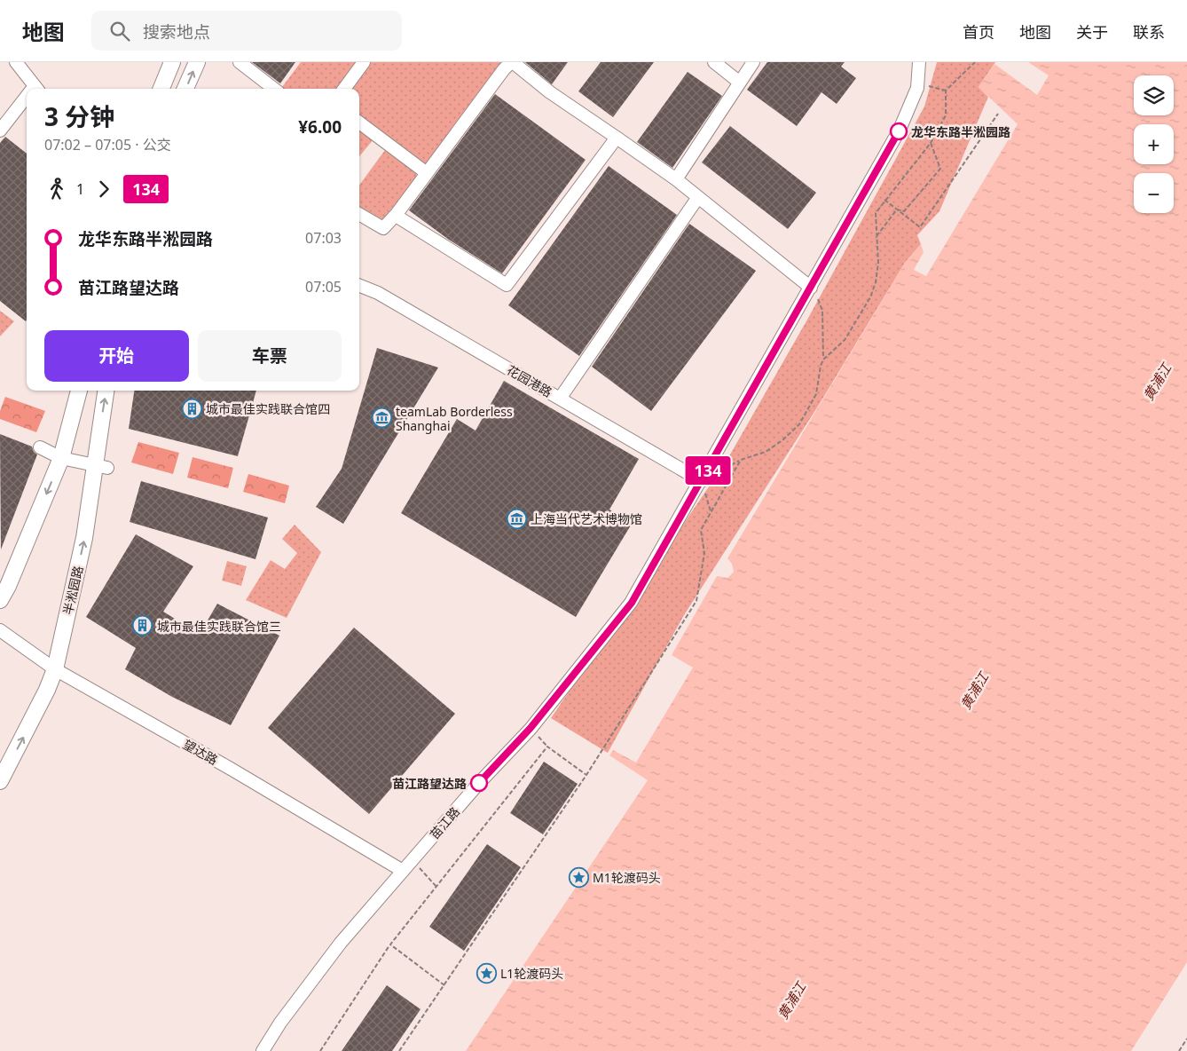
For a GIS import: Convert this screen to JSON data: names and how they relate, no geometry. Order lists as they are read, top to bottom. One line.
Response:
{"streets":{"main road":["半淞园路"],"street":["花园港路","望达路","苗江路"]},"crossings":[["花园港路","苗江路"],["半淞园路","望达路"],["望达路","苗江路"]],"water":["黄浦江"],"places":{"other":["龙华东路半淞园路","苗江路望达路"],"building":["城市最佳实践联合馆四","城市最佳实践联合馆三"],"museum":["teamLab Borderless Shanghai","上海当代艺术博物馆"],"place":["M1轮渡码头","L1轮渡码头"]},"lines":["bus line 134"],"page":{"header":"地图","search":"搜索地点","nav":["首页","地图","关于","联系"],"on_map":"134","map_buttons":["+","−"],"heading":["3 分钟","07:02 – 07:05 · 公交","¥6.00"],"legs":["1","134"],"list":[{"name":"龙华东路半淞园路","value":"07:03"},{"name":"苗江路望达路","value":"07:05"}],"buttons":["开始","车票"]}}
